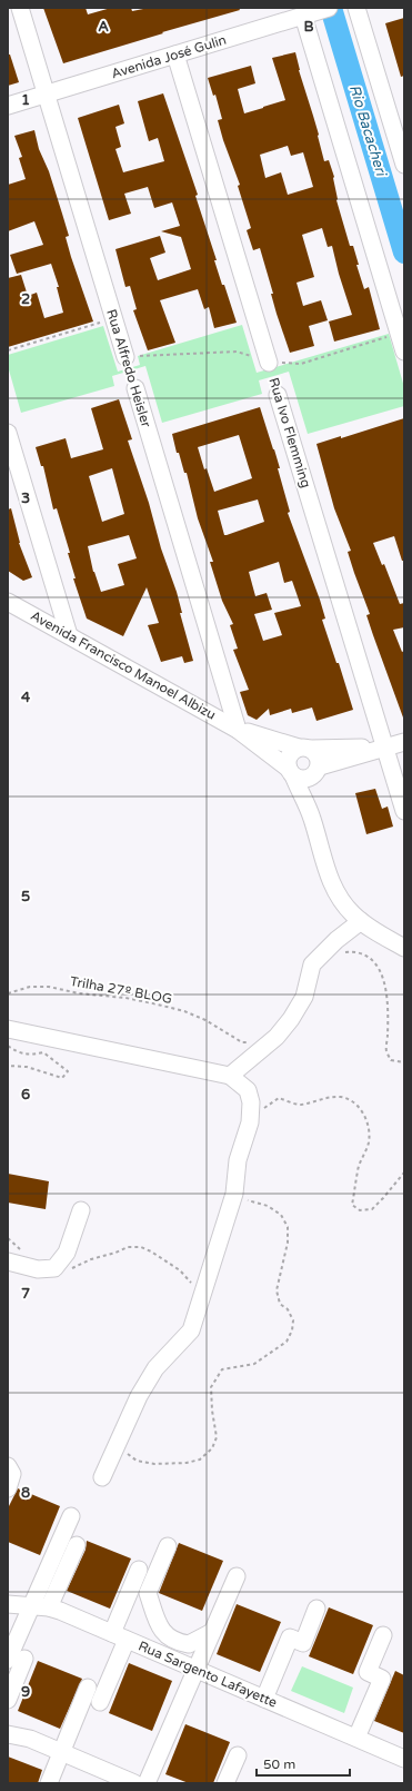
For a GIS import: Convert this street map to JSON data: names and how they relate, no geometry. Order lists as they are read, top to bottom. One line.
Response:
{"streets":{"street":["Avenida José Gulin","Rua Alfredo Heisler","Rua Ivo Flemming","Avenida Francisco Manoel Albizu","Rua Sargento Lafayette"],"path":["Trilha 27º BLOG"]},"crossings":[["Avenida José Gulin","Rua Alfredo Heisler"],["Avenida José Gulin","Rua Ivo Flemming"],["Rua Alfredo Heisler","Avenida Francisco Manoel Albizu"],["Rua Ivo Flemming","Avenida Francisco Manoel Albizu"]],"water":["Rio Bacacheri"],"scale_bar":"50 m","grid":{"columns":["A","B"],"rows":["1","2","3","4","5","6","7","8","9"]}}
